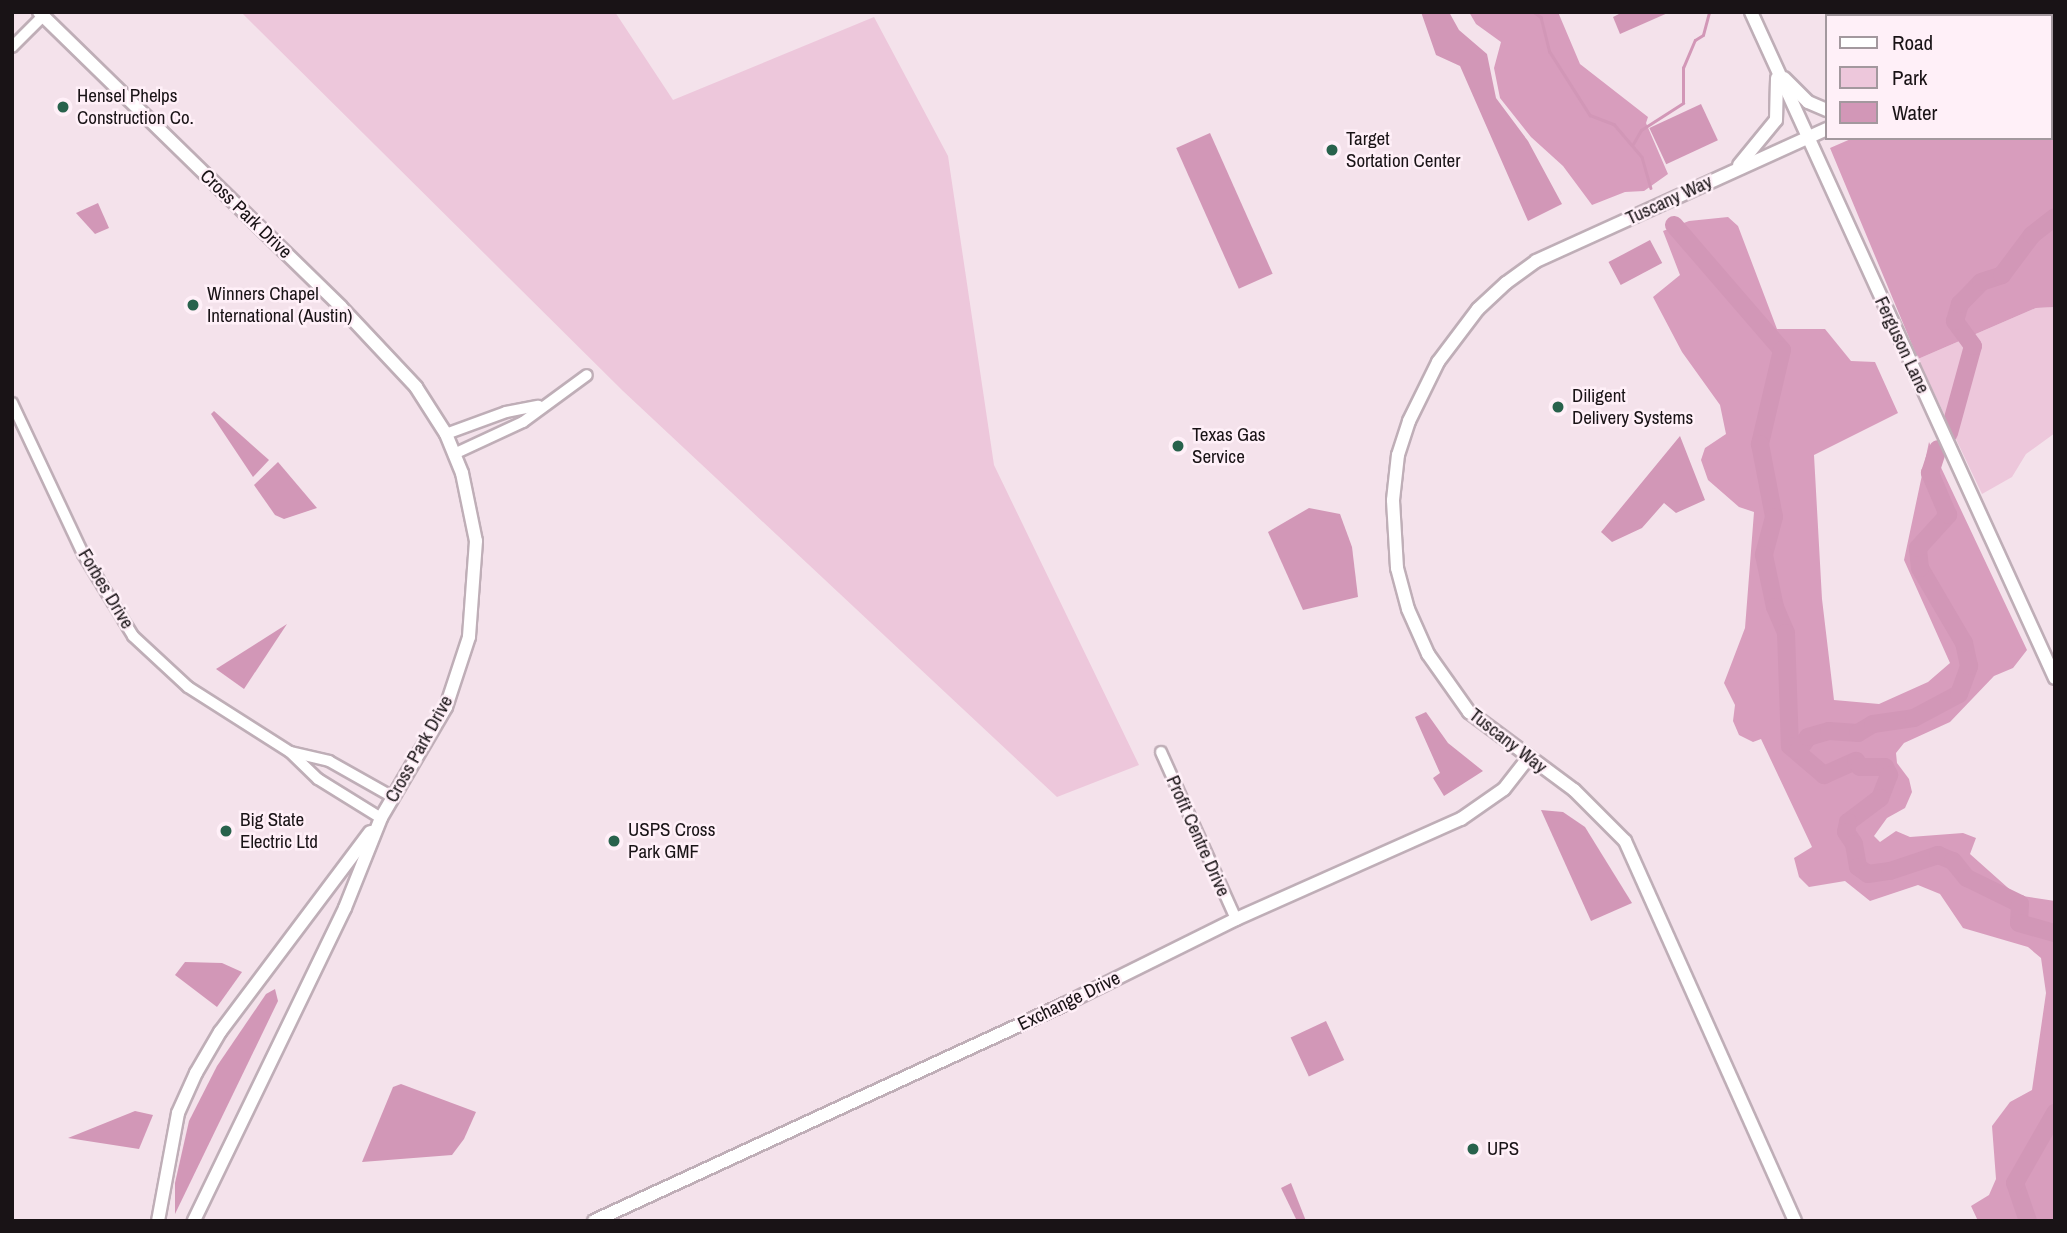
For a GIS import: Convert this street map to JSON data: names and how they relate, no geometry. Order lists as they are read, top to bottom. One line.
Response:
{"streets":{"street":["Tuscany Way","Cross Park Drive","Ferguson Lane","Forbes Drive","Profit Centre Drive","Exchange Drive"]},"crossings":[["Tuscany Way","Ferguson Lane"],["Tuscany Way","Exchange Drive"],["Cross Park Drive","Forbes Drive"],["Profit Centre Drive","Exchange Drive"]],"places":["Hensel Phelps Construction Co.","Target Sortation Center","Winners Chapel International (Austin)","Diligent Delivery Systems","Texas Gas Service","Big State Electric Ltd","USPS Cross Park GMF","UPS"],"legend":["Road","Park","Water"]}
